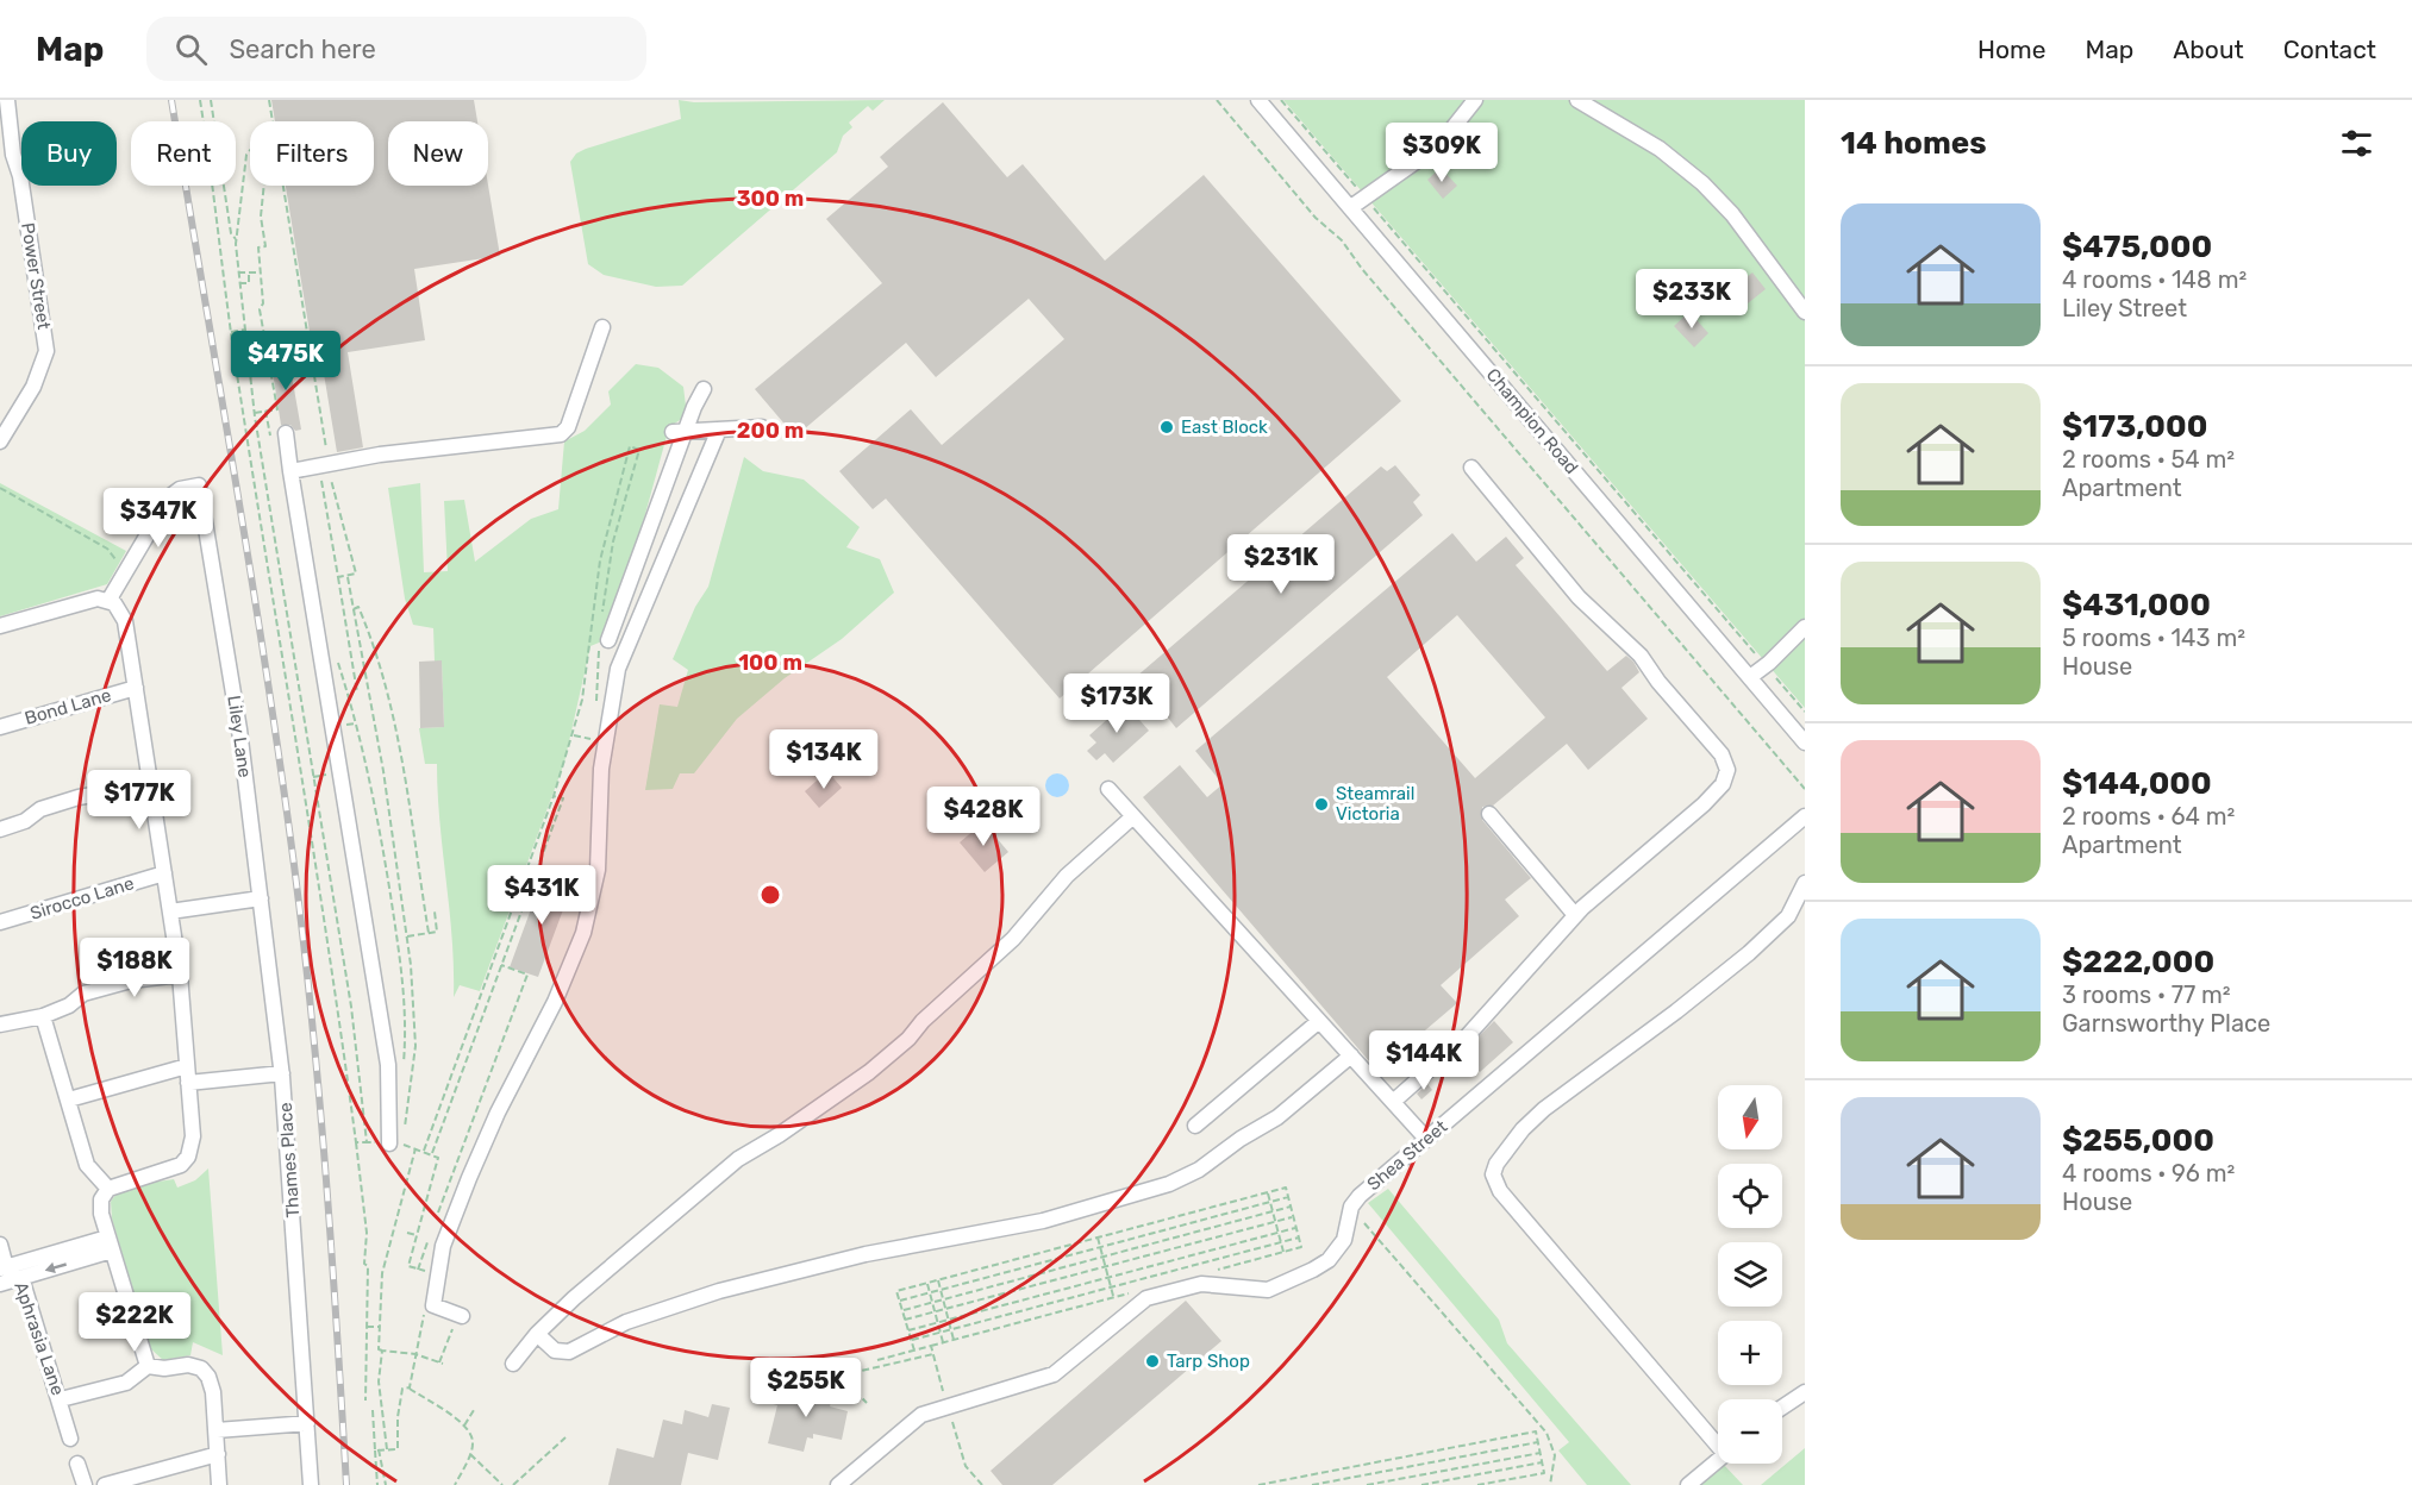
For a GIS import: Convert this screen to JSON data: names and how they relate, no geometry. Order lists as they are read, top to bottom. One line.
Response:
{"streets":{"street":["Power Street","Champion Road","Bond Lane","Liley Lane","Sirocco Lane","Shea Street","Thames Place","Aphrasia Lane"]},"crossings":[["Liley Lane","Thames Place"]],"places":["East Block","Steamrail Victoria","Tarp Shop"],"north":"bottom","page":{"header":"Map","search":"Search here","nav":["Home","Map","About","Contact"],"heading":"14 homes","chip":["Buy","Rent","Filters","New"],"price":["$309K","$233K","$475K","$347K","$231K","$173K","$134K","$177K","$428K","$431K","$188K","$144K","$222K","$255K"],"list":[{"name":"$475,000","note":"4 rooms · 148 m² · Liley Street"},{"name":"$173,000","note":"2 rooms · 54 m² · Apartment"},{"name":"$431,000","note":"5 rooms · 143 m² · House"},{"name":"$144,000","note":"2 rooms · 64 m² · Apartment"},{"name":"$222,000","note":"3 rooms · 77 m² · Garnsworthy Place"},{"name":"$255,000","note":"4 rooms · 96 m² · House"}],"map_buttons":["+","−"]},"rings":["300 m","200 m","100 m"]}
